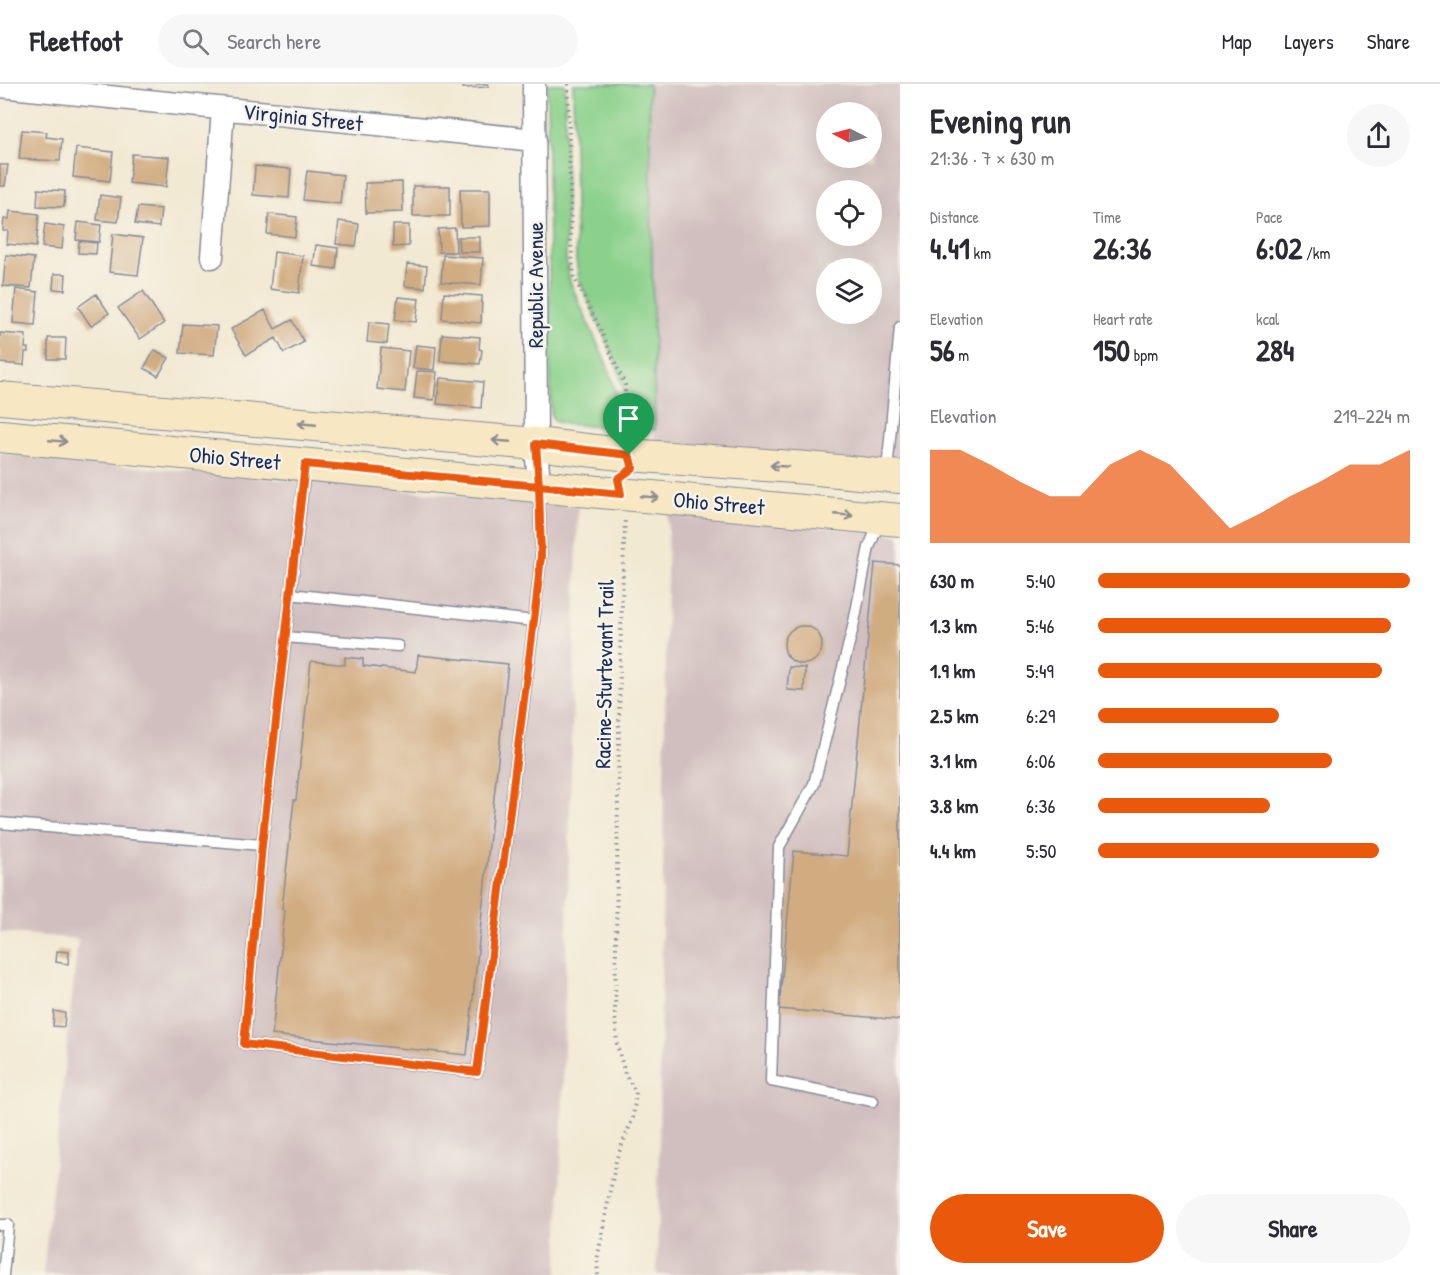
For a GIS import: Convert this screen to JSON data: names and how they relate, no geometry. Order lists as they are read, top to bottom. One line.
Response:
{"streets":{"street":["Virginia Street","Republic Avenue","Ohio Street"],"path":["Racine-Sturtevant Trail"]},"crossings":[["Virginia Street","Republic Avenue"],["Republic Avenue","Ohio Street"],["Ohio Street","Racine-Sturtevant Trail"]],"north":"left","page":{"header":"Fleetfoot","search":"Search here","nav":["Map","Layers","Share"],"heading":["Evening run","21:36 · 7 × 630 m"],"stats":[["Distance","4.41 km"],["Time","26:36"],["Pace","6:02 /km"],["Elevation","56 m"],["Heart rate","150 bpm"],["kcal","284"]],"chart":["Elevation","219–224 m"],"list":[{"name":"630 m","note":"5:40"},{"name":"1.3 km","note":"5:46"},{"name":"1.9 km","note":"5:49"},{"name":"2.5 km","note":"6:29"},{"name":"3.1 km","note":"6:06"},{"name":"3.8 km","note":"6:36"},{"name":"4.4 km","note":"5:50"}],"buttons":["Save","Share"]}}
